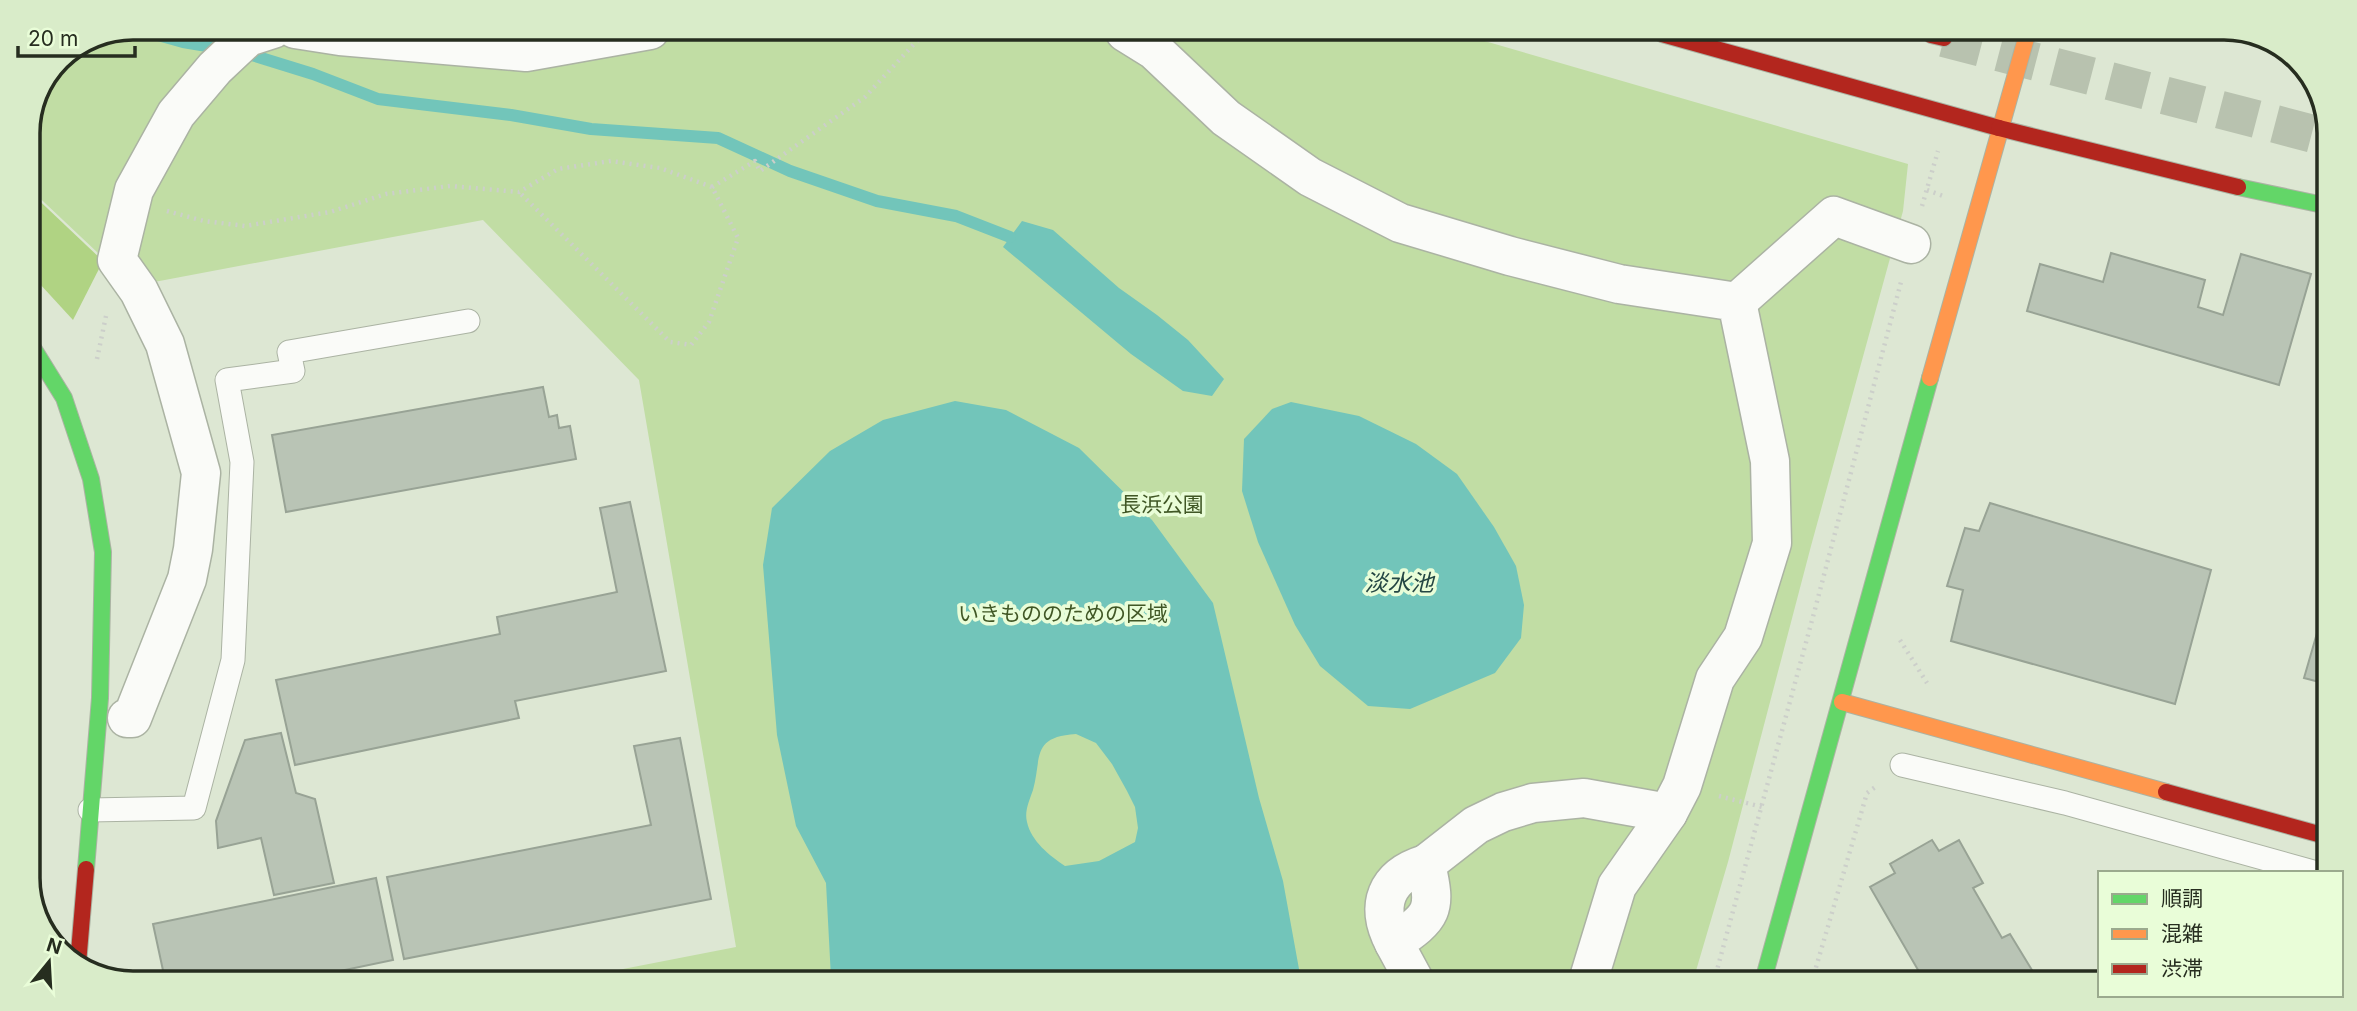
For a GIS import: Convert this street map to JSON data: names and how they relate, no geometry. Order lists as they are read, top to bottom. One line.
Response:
{"water":["淡水池"],"parks":["長浜公園","いきもののための区域"],"legend":["順調","混雑","渋滞"],"scale_bar":"20 m","north":"top"}
